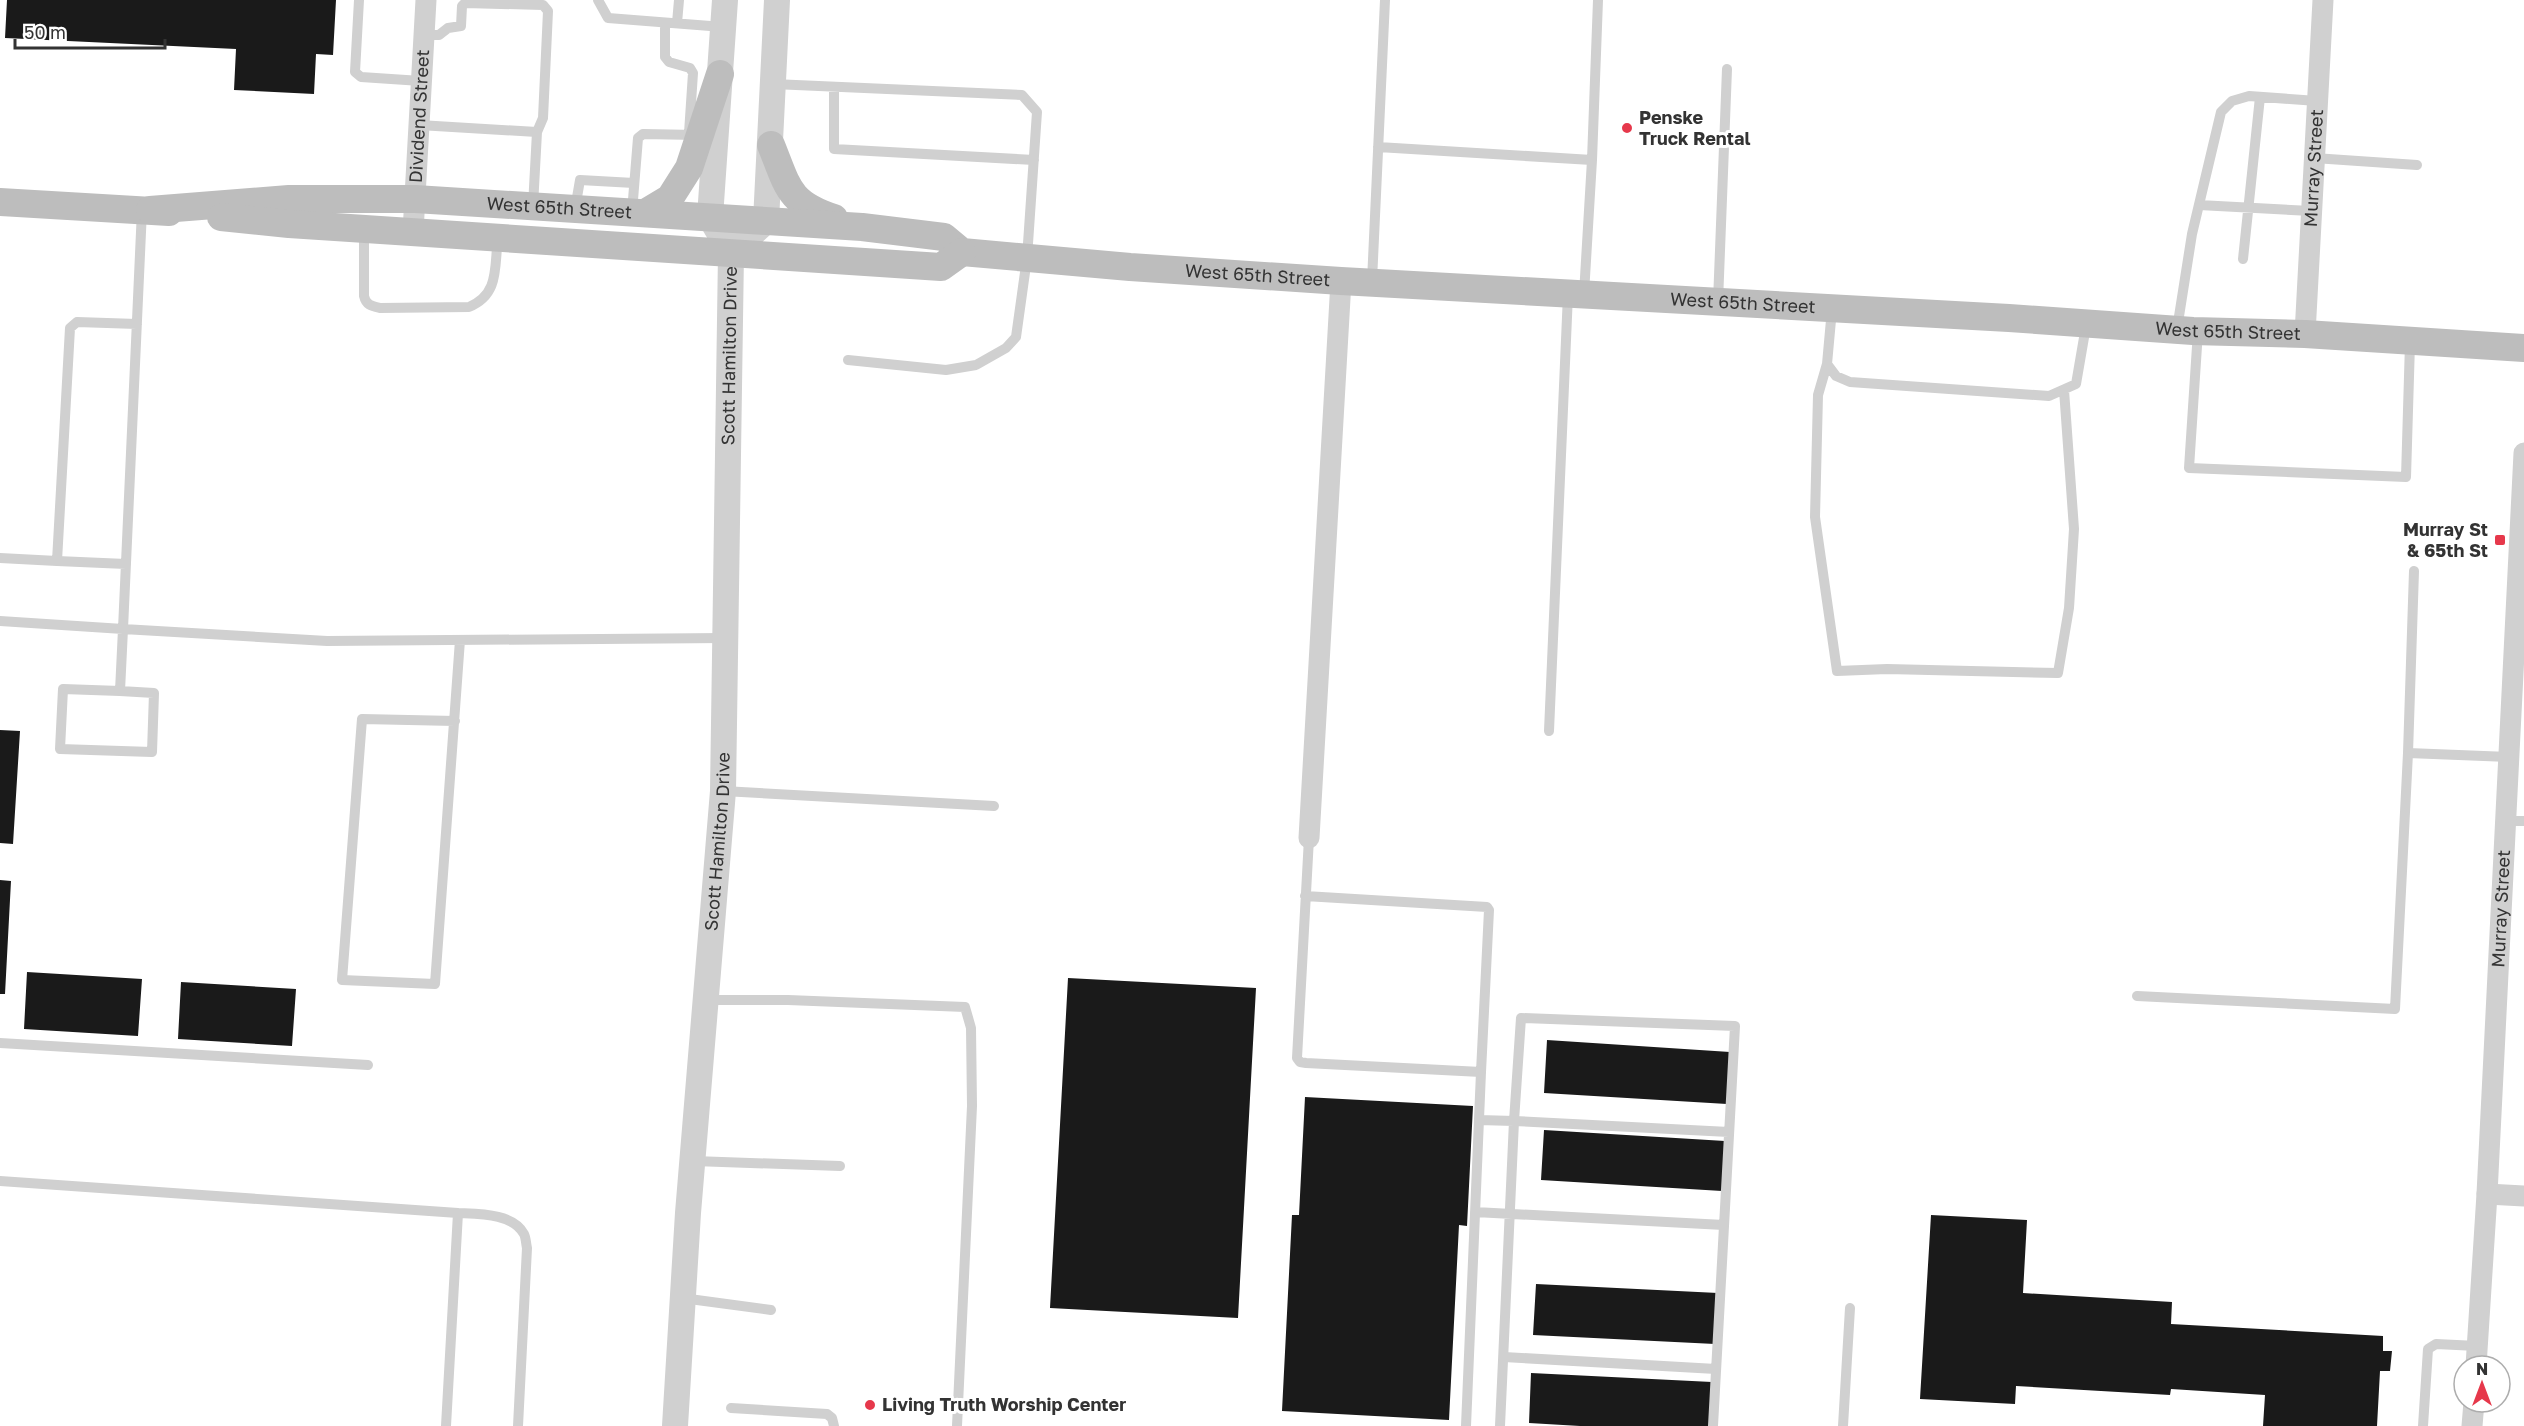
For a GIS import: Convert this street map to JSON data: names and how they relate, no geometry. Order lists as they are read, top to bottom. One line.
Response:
{"streets":{"main road":["West 65th Street"],"street":["Dividend Street","Murray Street","Scott Hamilton Drive"]},"crossings":[["Dividend Street","West 65th Street"],["Murray Street","West 65th Street"],["West 65th Street","Scott Hamilton Drive"]],"places":{"other":["Penske Truck Rental","Living Truth Worship Center"],"transit":["Murray St & 65th St"]},"scale_bar":"50 m","north":"top"}
